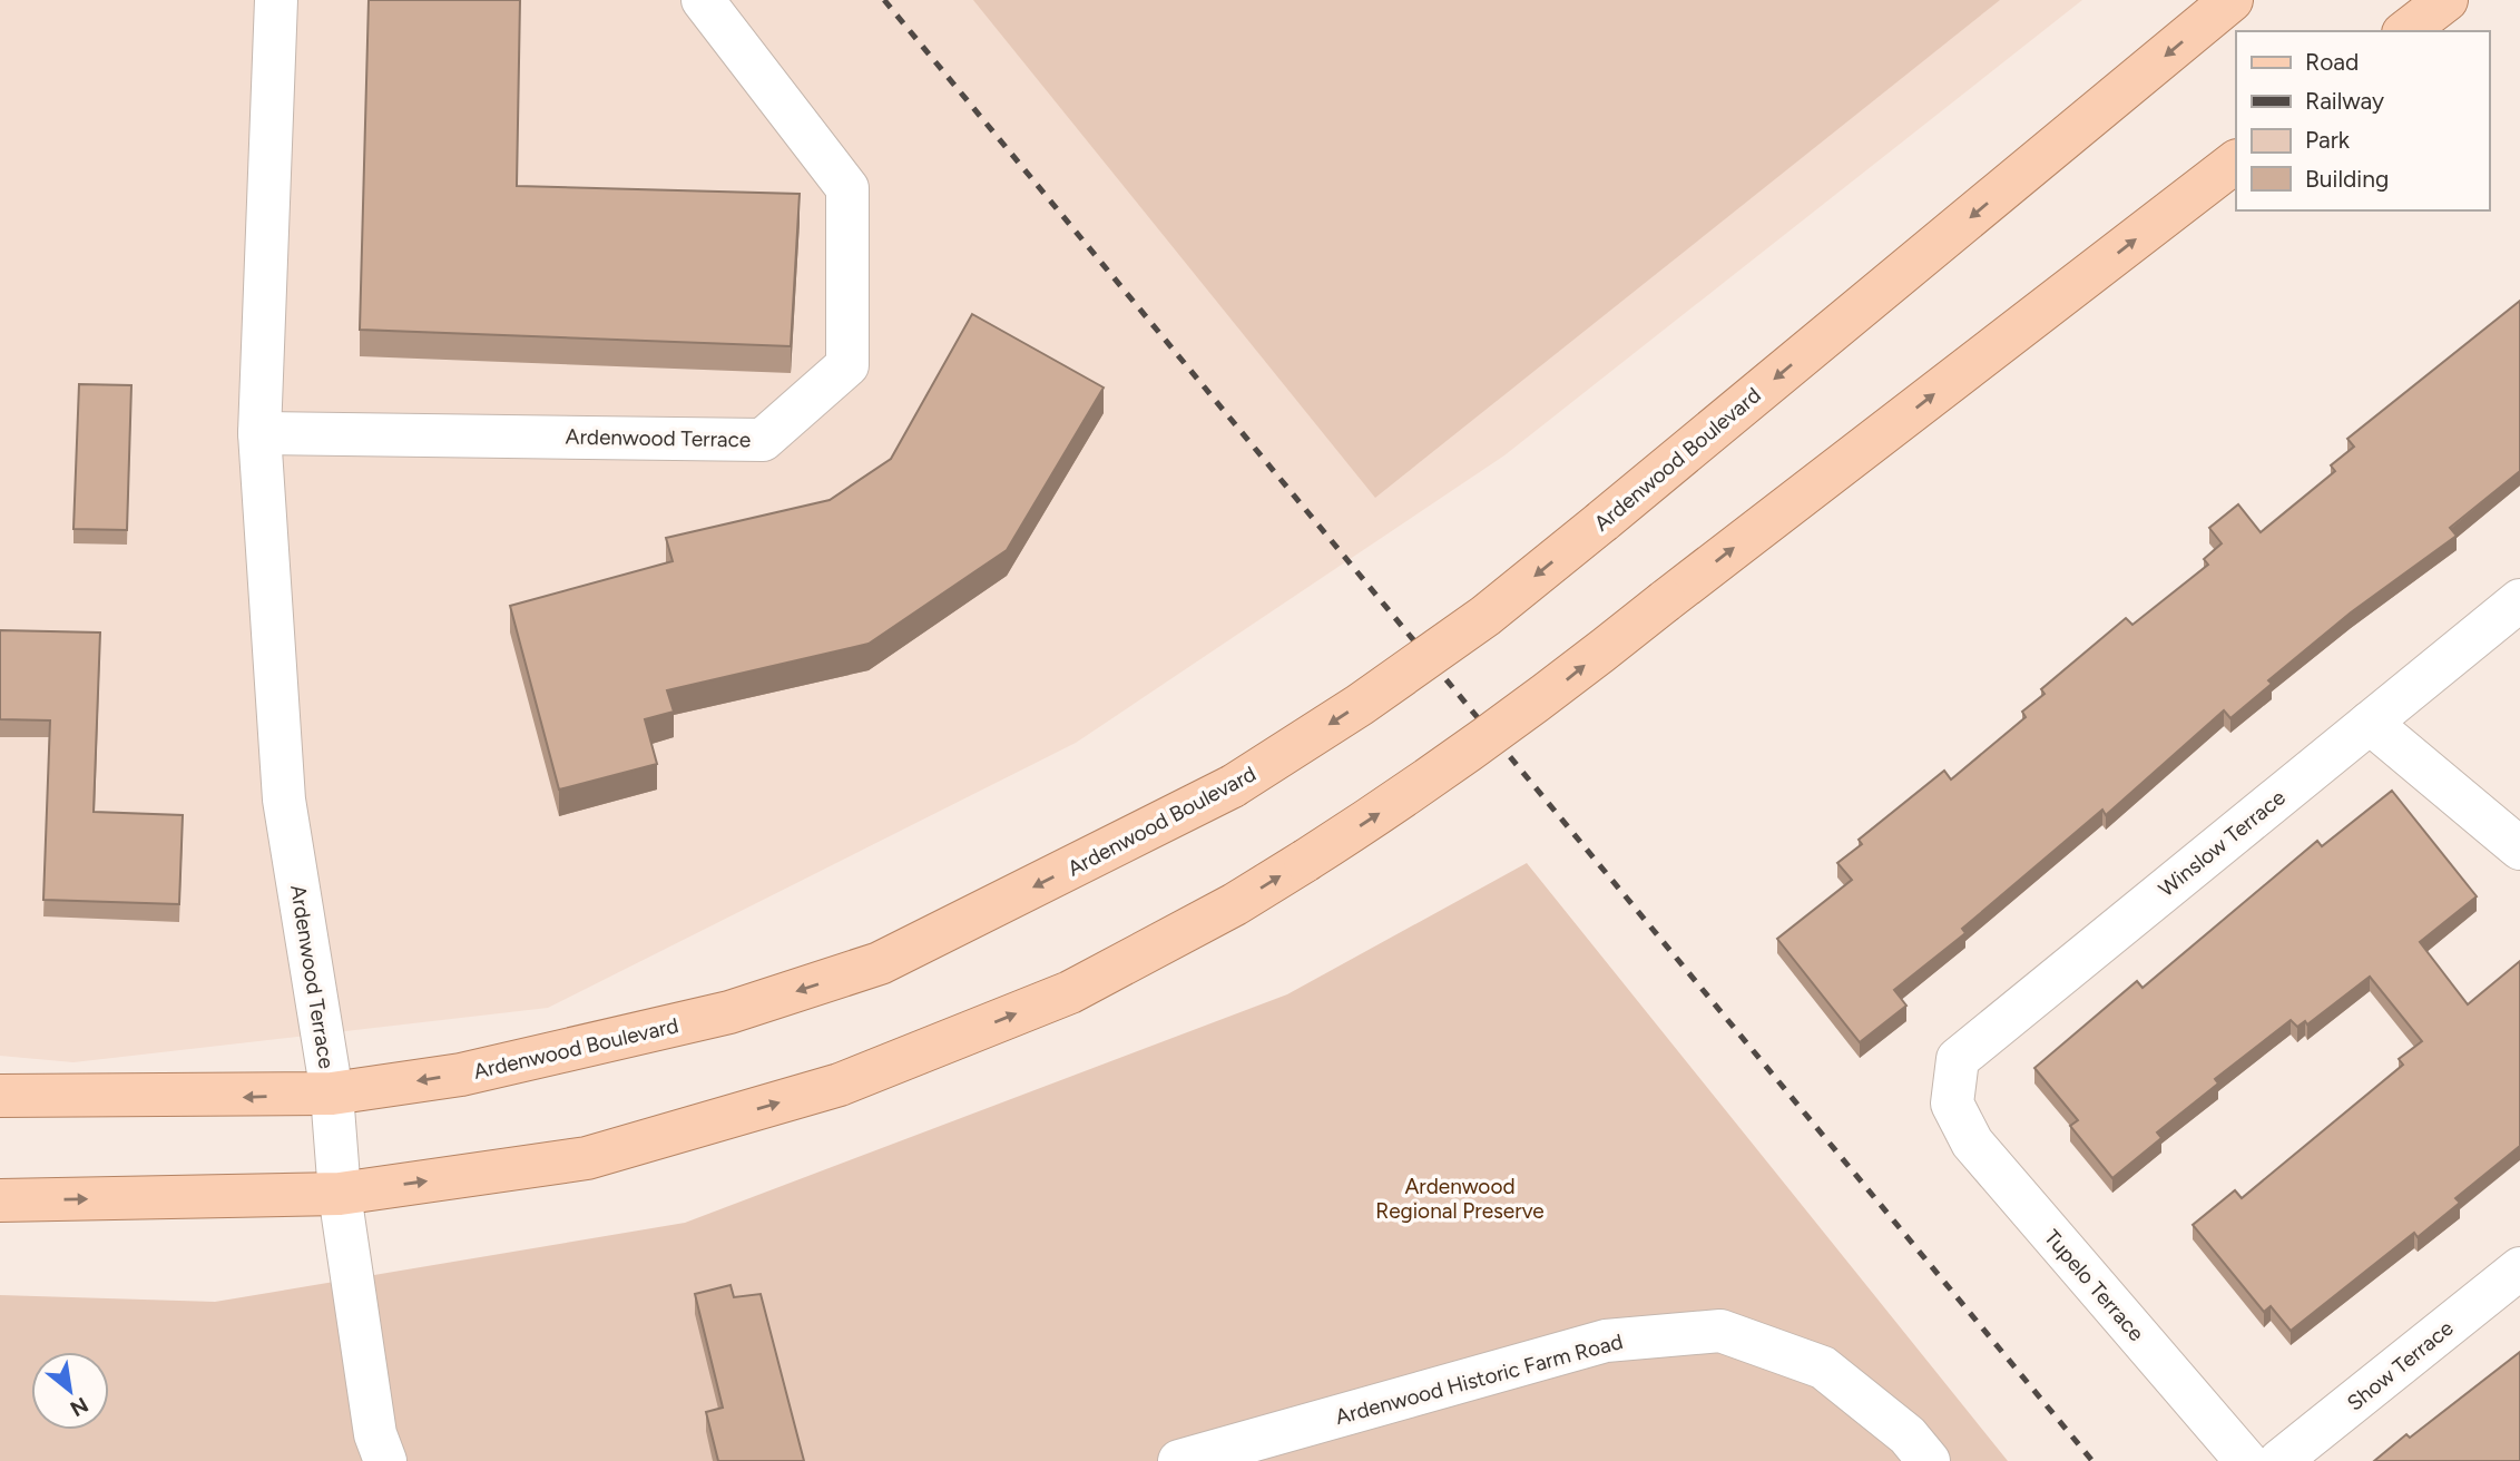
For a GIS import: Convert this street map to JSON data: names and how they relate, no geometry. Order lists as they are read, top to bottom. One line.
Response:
{"streets":{"main road":["Ardenwood Boulevard"],"street":["Ardenwood Terrace","Winslow Terrace","Tupelo Terrace","Show Terrace","Ardenwood Historic Farm Road"]},"crossings":[["Ardenwood Terrace","Ardenwood Boulevard"],["Winslow Terrace","Tupelo Terrace"]],"parks":["Ardenwood Regional Preserve"],"legend":["Road","Railway","Park","Building"],"north":"bottom right"}
